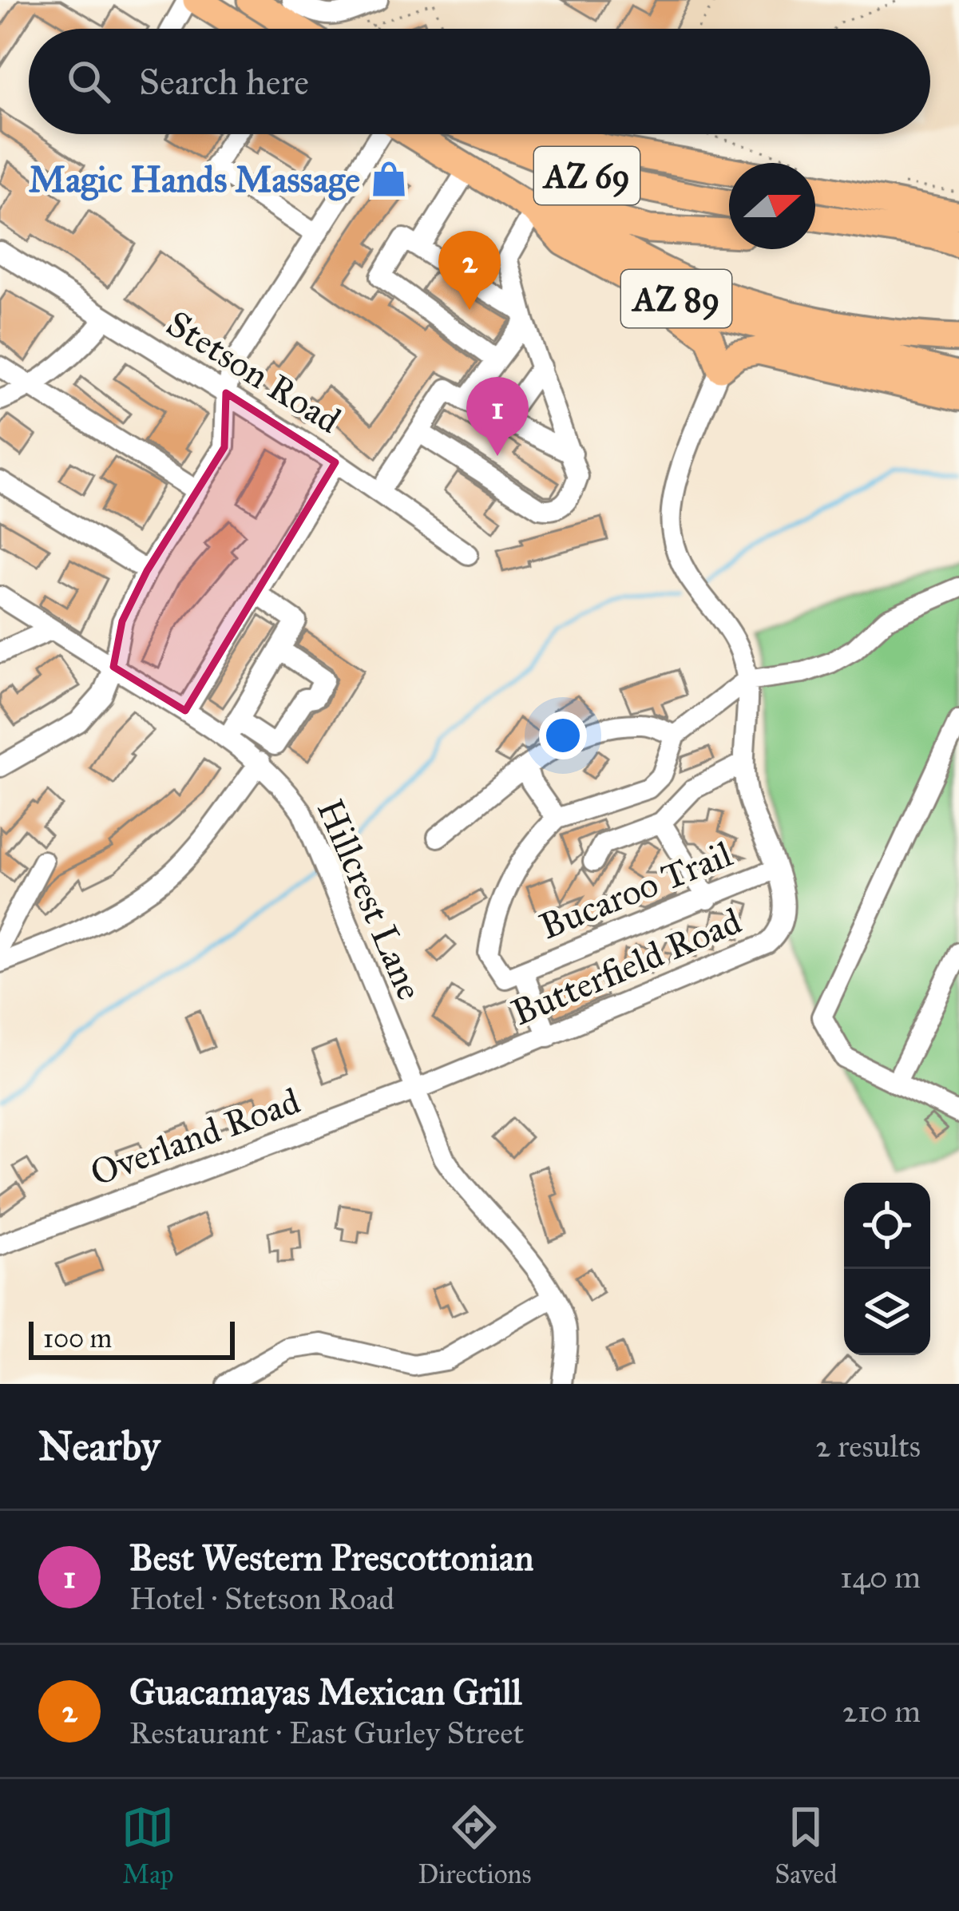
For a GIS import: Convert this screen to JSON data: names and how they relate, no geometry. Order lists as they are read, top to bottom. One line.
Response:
{"streets":{"main road":["AZ 69","AZ 89"],"street":["Stetson Road","Bucaroo Trail","Hillcrest Lane","Butterfield Road","Overland Road"]},"crossings":[["Bucaroo Trail","Butterfield Road"],["Hillcrest Lane","Butterfield Road"],["Hillcrest Lane","Overland Road"],["Butterfield Road","Overland Road"]],"places":{"shop":["Magic Hands Massage"]},"scale_bar":"100 m","north":"right","page":{"search":"Search here","pins":["2","1"],"scale":"100 m","heading":["Nearby","2 results"],"list":[{"mark":"1","name":"Best Western Prescottonian","note":"Hotel · Stetson Road","value":"140 m"},{"mark":"2","name":"Guacamayas Mexican Grill","note":"Restaurant · East Gurley Street","value":"210 m"}],"nav":["Map","Directions","Saved"]}}
